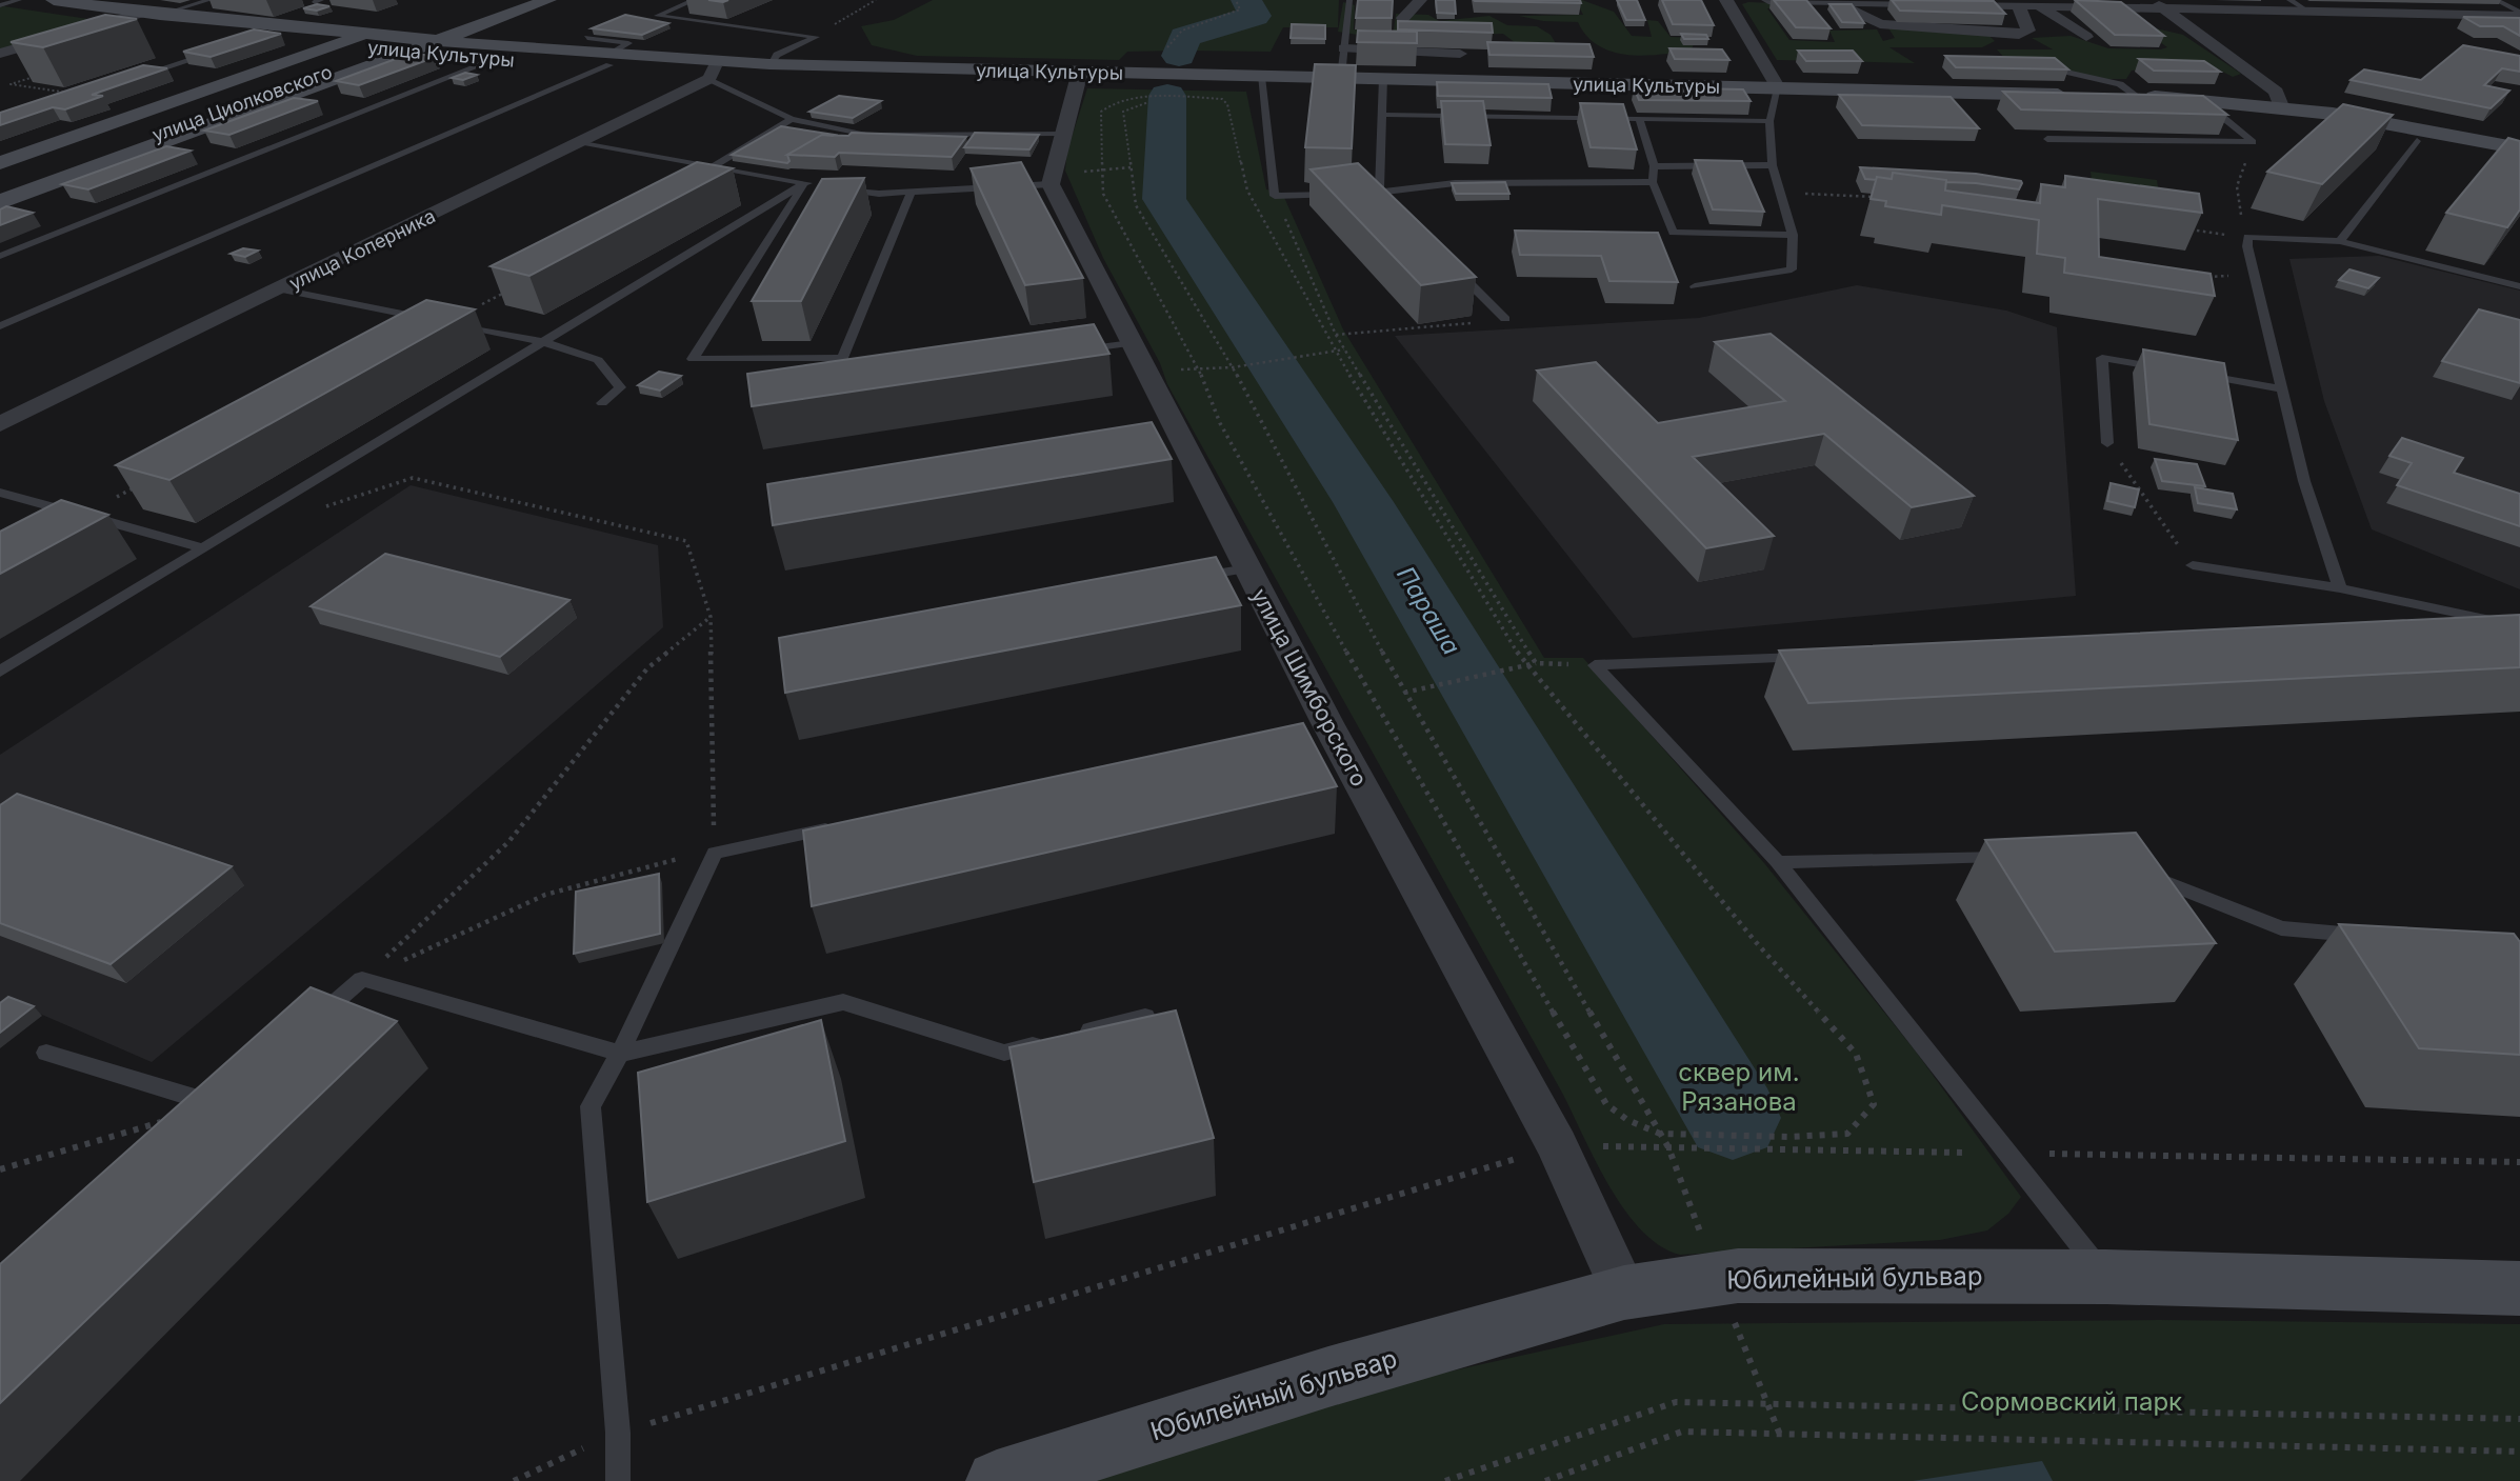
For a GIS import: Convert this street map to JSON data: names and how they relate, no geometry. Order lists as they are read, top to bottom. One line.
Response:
{"streets":{"main road":["улица Культуры","улица Циолковского","Юбилейный бульвар"],"street":["улица Коперника","улица Шимборского"]},"crossings":[["улица Культуры","улица Циолковского"],["улица Культуры","улица Коперника"],["улица Шимборского","Юбилейный бульвар"]],"water":["Параша"],"parks":["сквер им. Рязанова","Сормовский парк"]}
